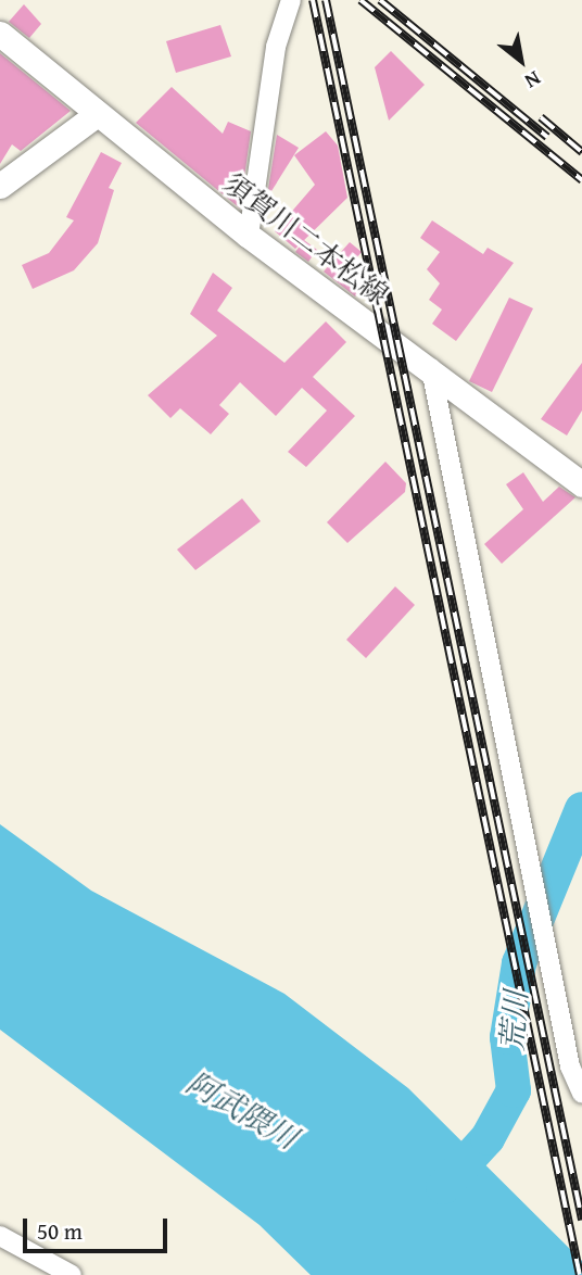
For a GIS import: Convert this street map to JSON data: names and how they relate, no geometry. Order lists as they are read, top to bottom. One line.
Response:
{"streets":{"main road":["須賀川二本松線"]},"water":["荒川","阿武隈川"],"scale_bar":"50 m","north":"bottom right"}
